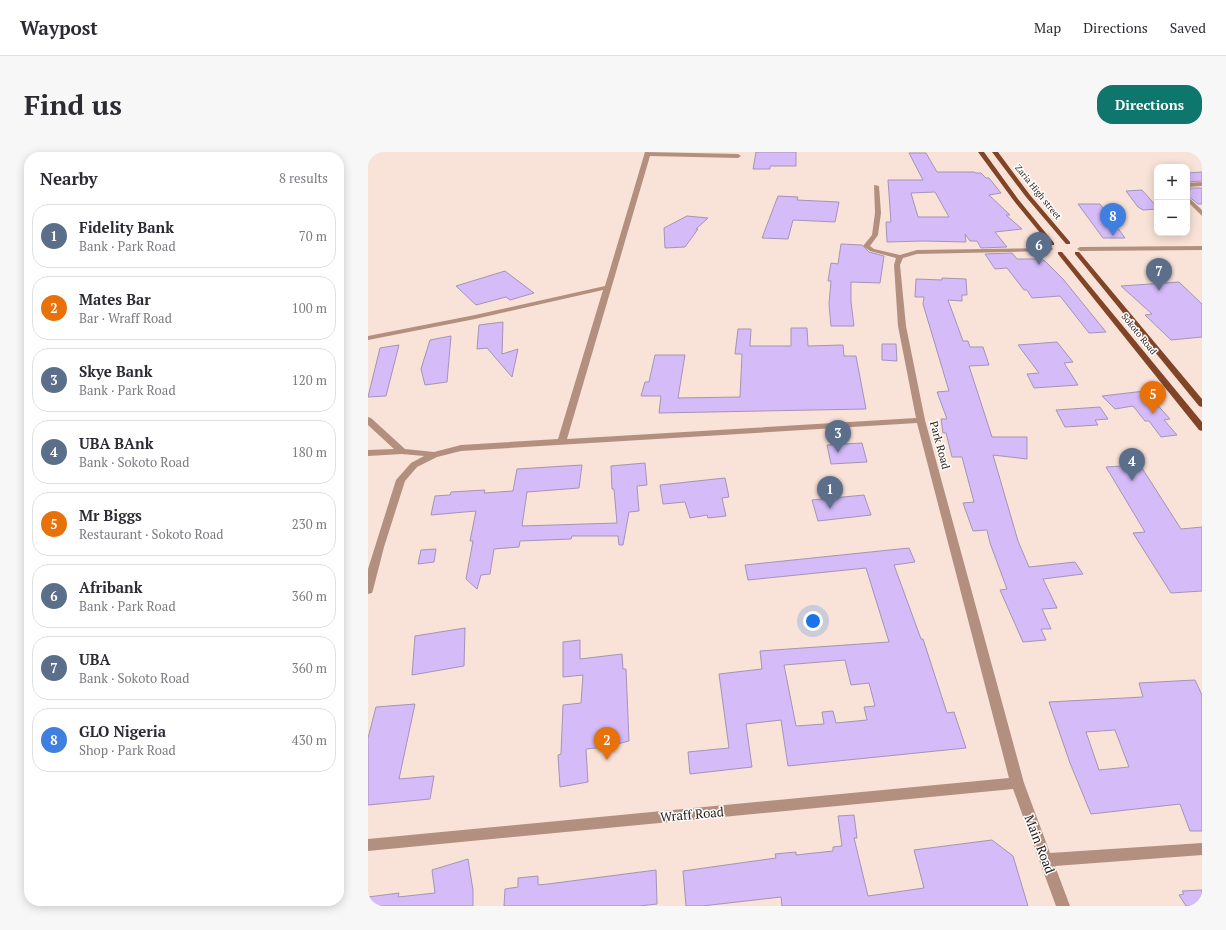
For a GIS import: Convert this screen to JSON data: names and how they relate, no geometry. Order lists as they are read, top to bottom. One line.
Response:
{"streets":{"main road":["Zaria High street","Sokoto Road"],"street":["Park Road","Wraff Road","Main Road"]},"crossings":[["Zaria High street","Sokoto Road"],["Park Road","Wraff Road"],["Park Road","Main Road"],["Wraff Road","Main Road"]],"page":{"header":"Waypost","nav":["Map","Directions","Saved"],"buttons":"Directions","title":"Find us","heading":["Nearby","8 results"],"map_buttons":["+","−"],"pins":["8","6","7","5","3","4","1","2"],"list":[{"mark":"1","name":"Fidelity Bank","note":"Bank · Park Road","value":"70 m"},{"mark":"2","name":"Mates Bar","note":"Bar · Wraff Road","value":"100 m"},{"mark":"3","name":"Skye Bank","note":"Bank · Park Road","value":"120 m"},{"mark":"4","name":"UBA BAnk","note":"Bank · Sokoto Road","value":"180 m"},{"mark":"5","name":"Mr Biggs","note":"Restaurant · Sokoto Road","value":"230 m"},{"mark":"6","name":"Afribank","note":"Bank · Park Road","value":"360 m"},{"mark":"7","name":"UBA","note":"Bank · Sokoto Road","value":"360 m"},{"mark":"8","name":"GLO Nigeria","note":"Shop · Park Road","value":"430 m"}]}}
